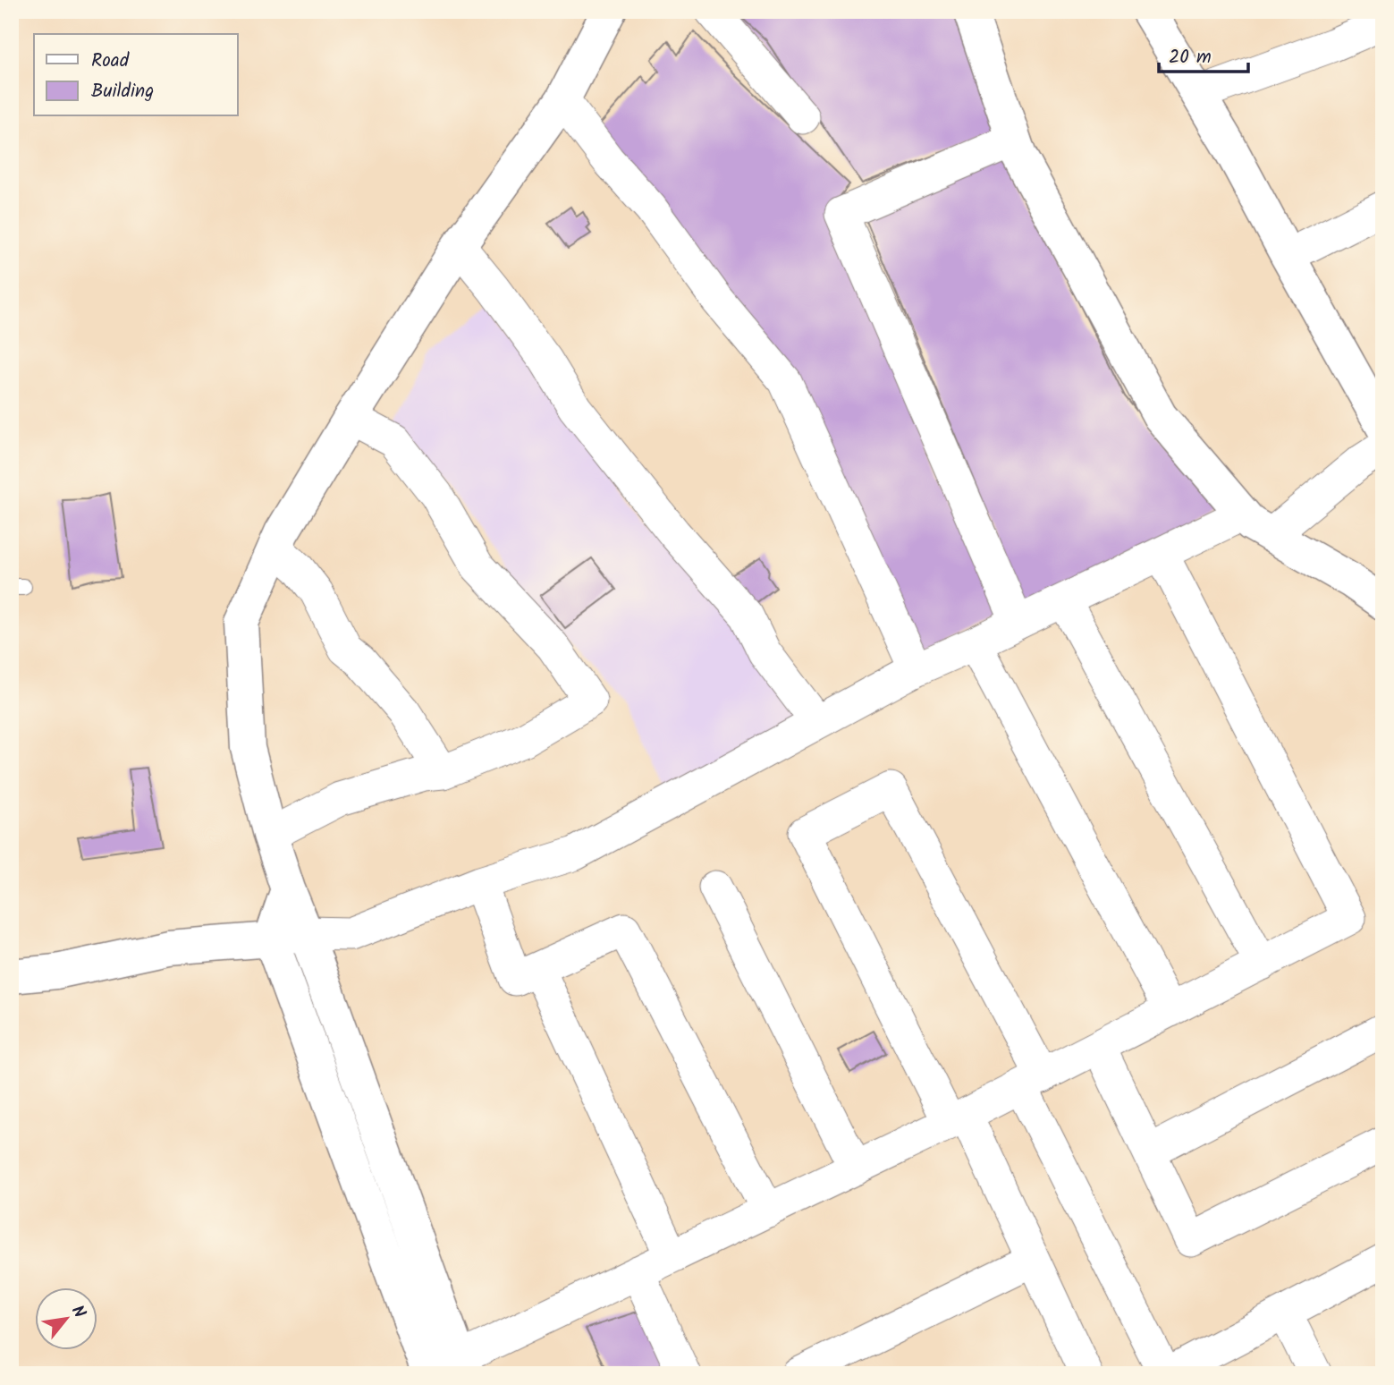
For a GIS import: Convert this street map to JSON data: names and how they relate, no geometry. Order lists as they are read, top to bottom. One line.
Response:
{"legend":["Road","Building"],"scale_bar":"20 m","north":"top right"}
